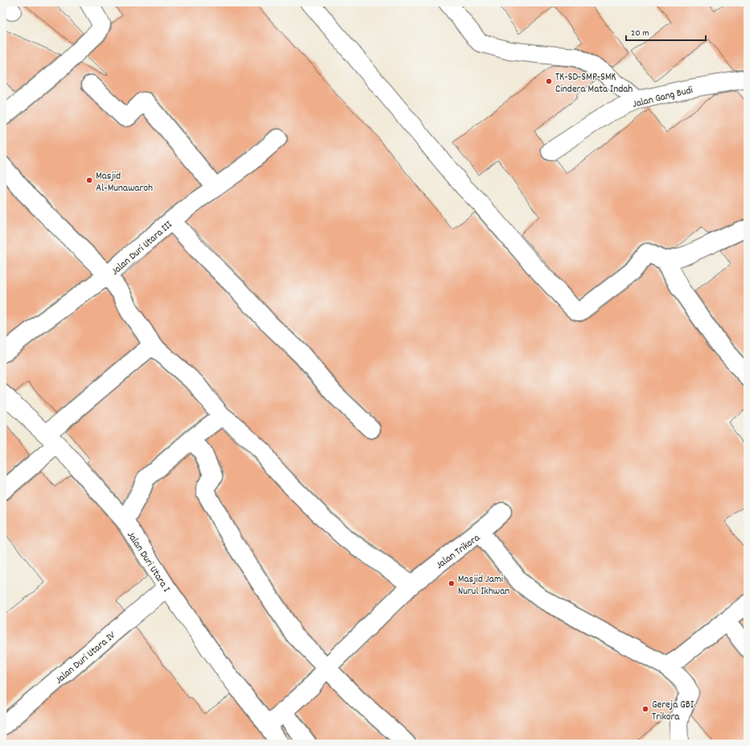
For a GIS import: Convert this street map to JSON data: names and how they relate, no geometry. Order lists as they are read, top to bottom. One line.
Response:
{"streets":{"street":["Jalan Gang Budi","Jalan Duri Utara III","Jalan Trikora","Jalan Duri Utara I","Jalan Duri Utara IV"]},"crossings":[["Jalan Trikora","Jalan Duri Utara I"],["Jalan Duri Utara I","Jalan Duri Utara IV"]],"places":["TK-SD-SMP-SMK Cindera Mata Indah","Masjid Al-Munawaroh","Masjid Jami Nurul Ikhwan","Gereja GBI Trikora"],"scale_bar":"20 m"}
